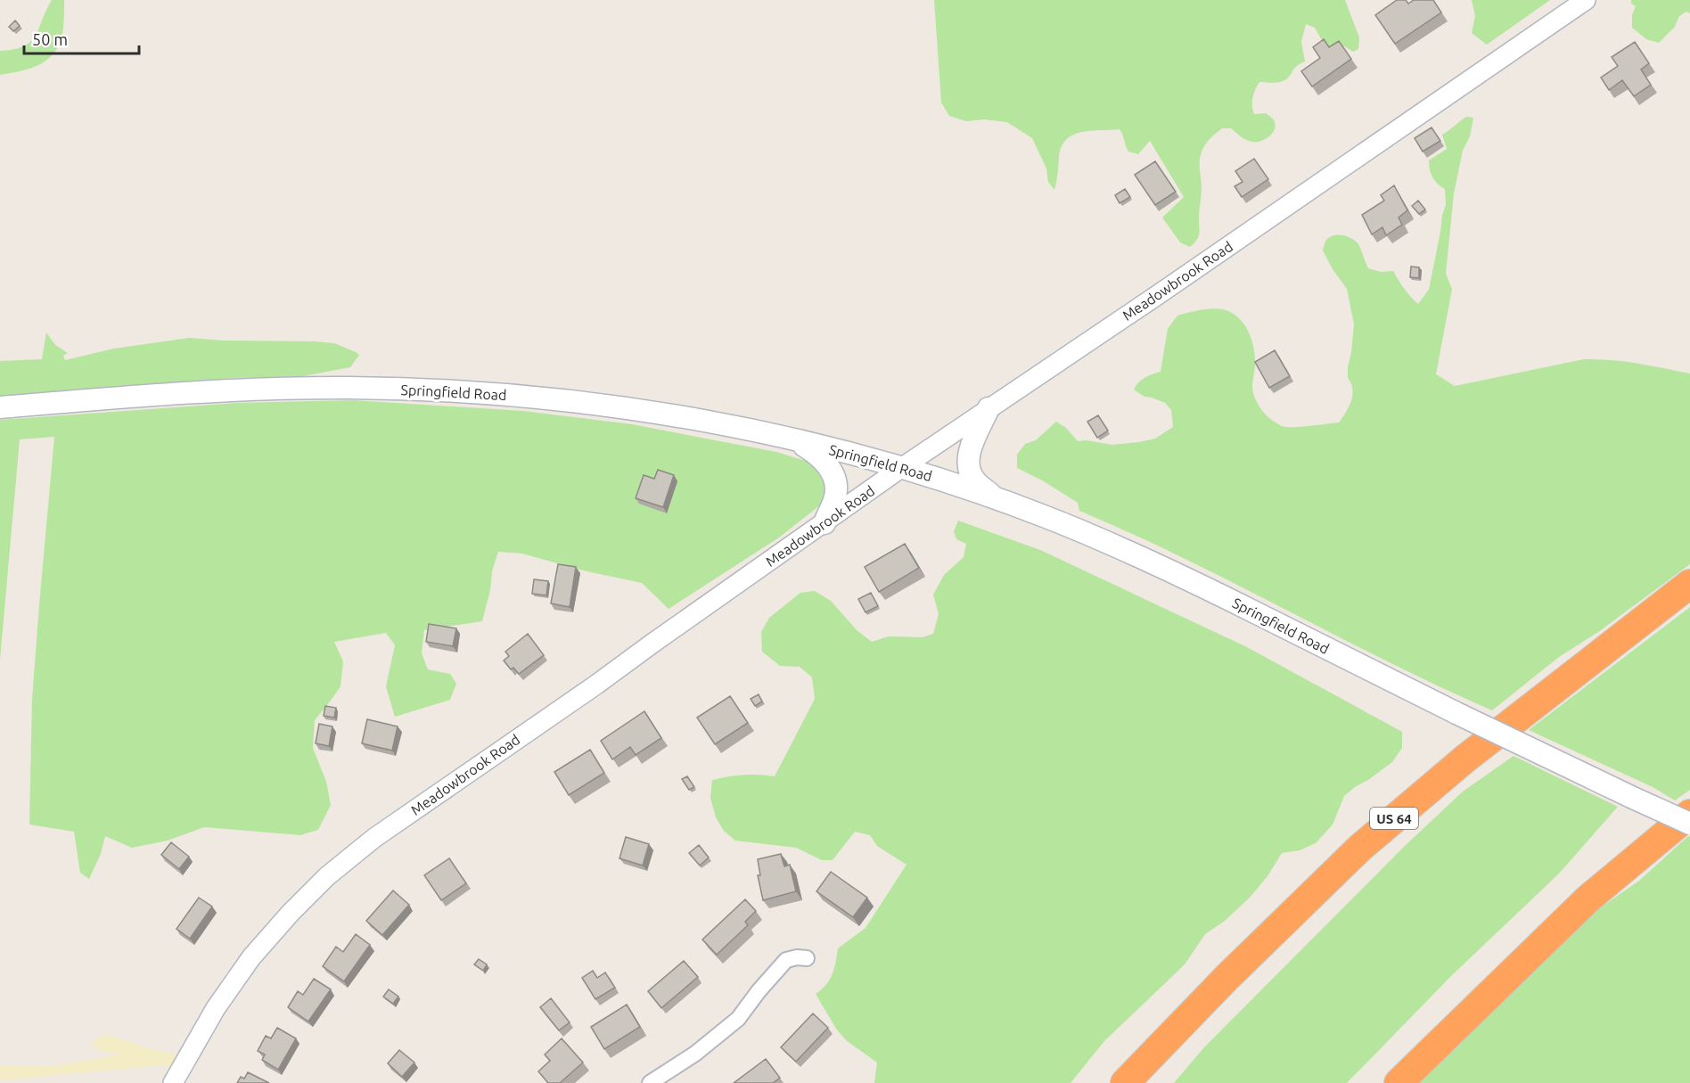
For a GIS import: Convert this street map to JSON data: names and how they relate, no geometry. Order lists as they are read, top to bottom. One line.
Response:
{"streets":{"highway":["US 64"],"main road":["Springfield Road"],"street":["Meadowbrook Road"]},"crossings":[["Meadowbrook Road","Springfield Road"]],"scale_bar":"50 m"}
